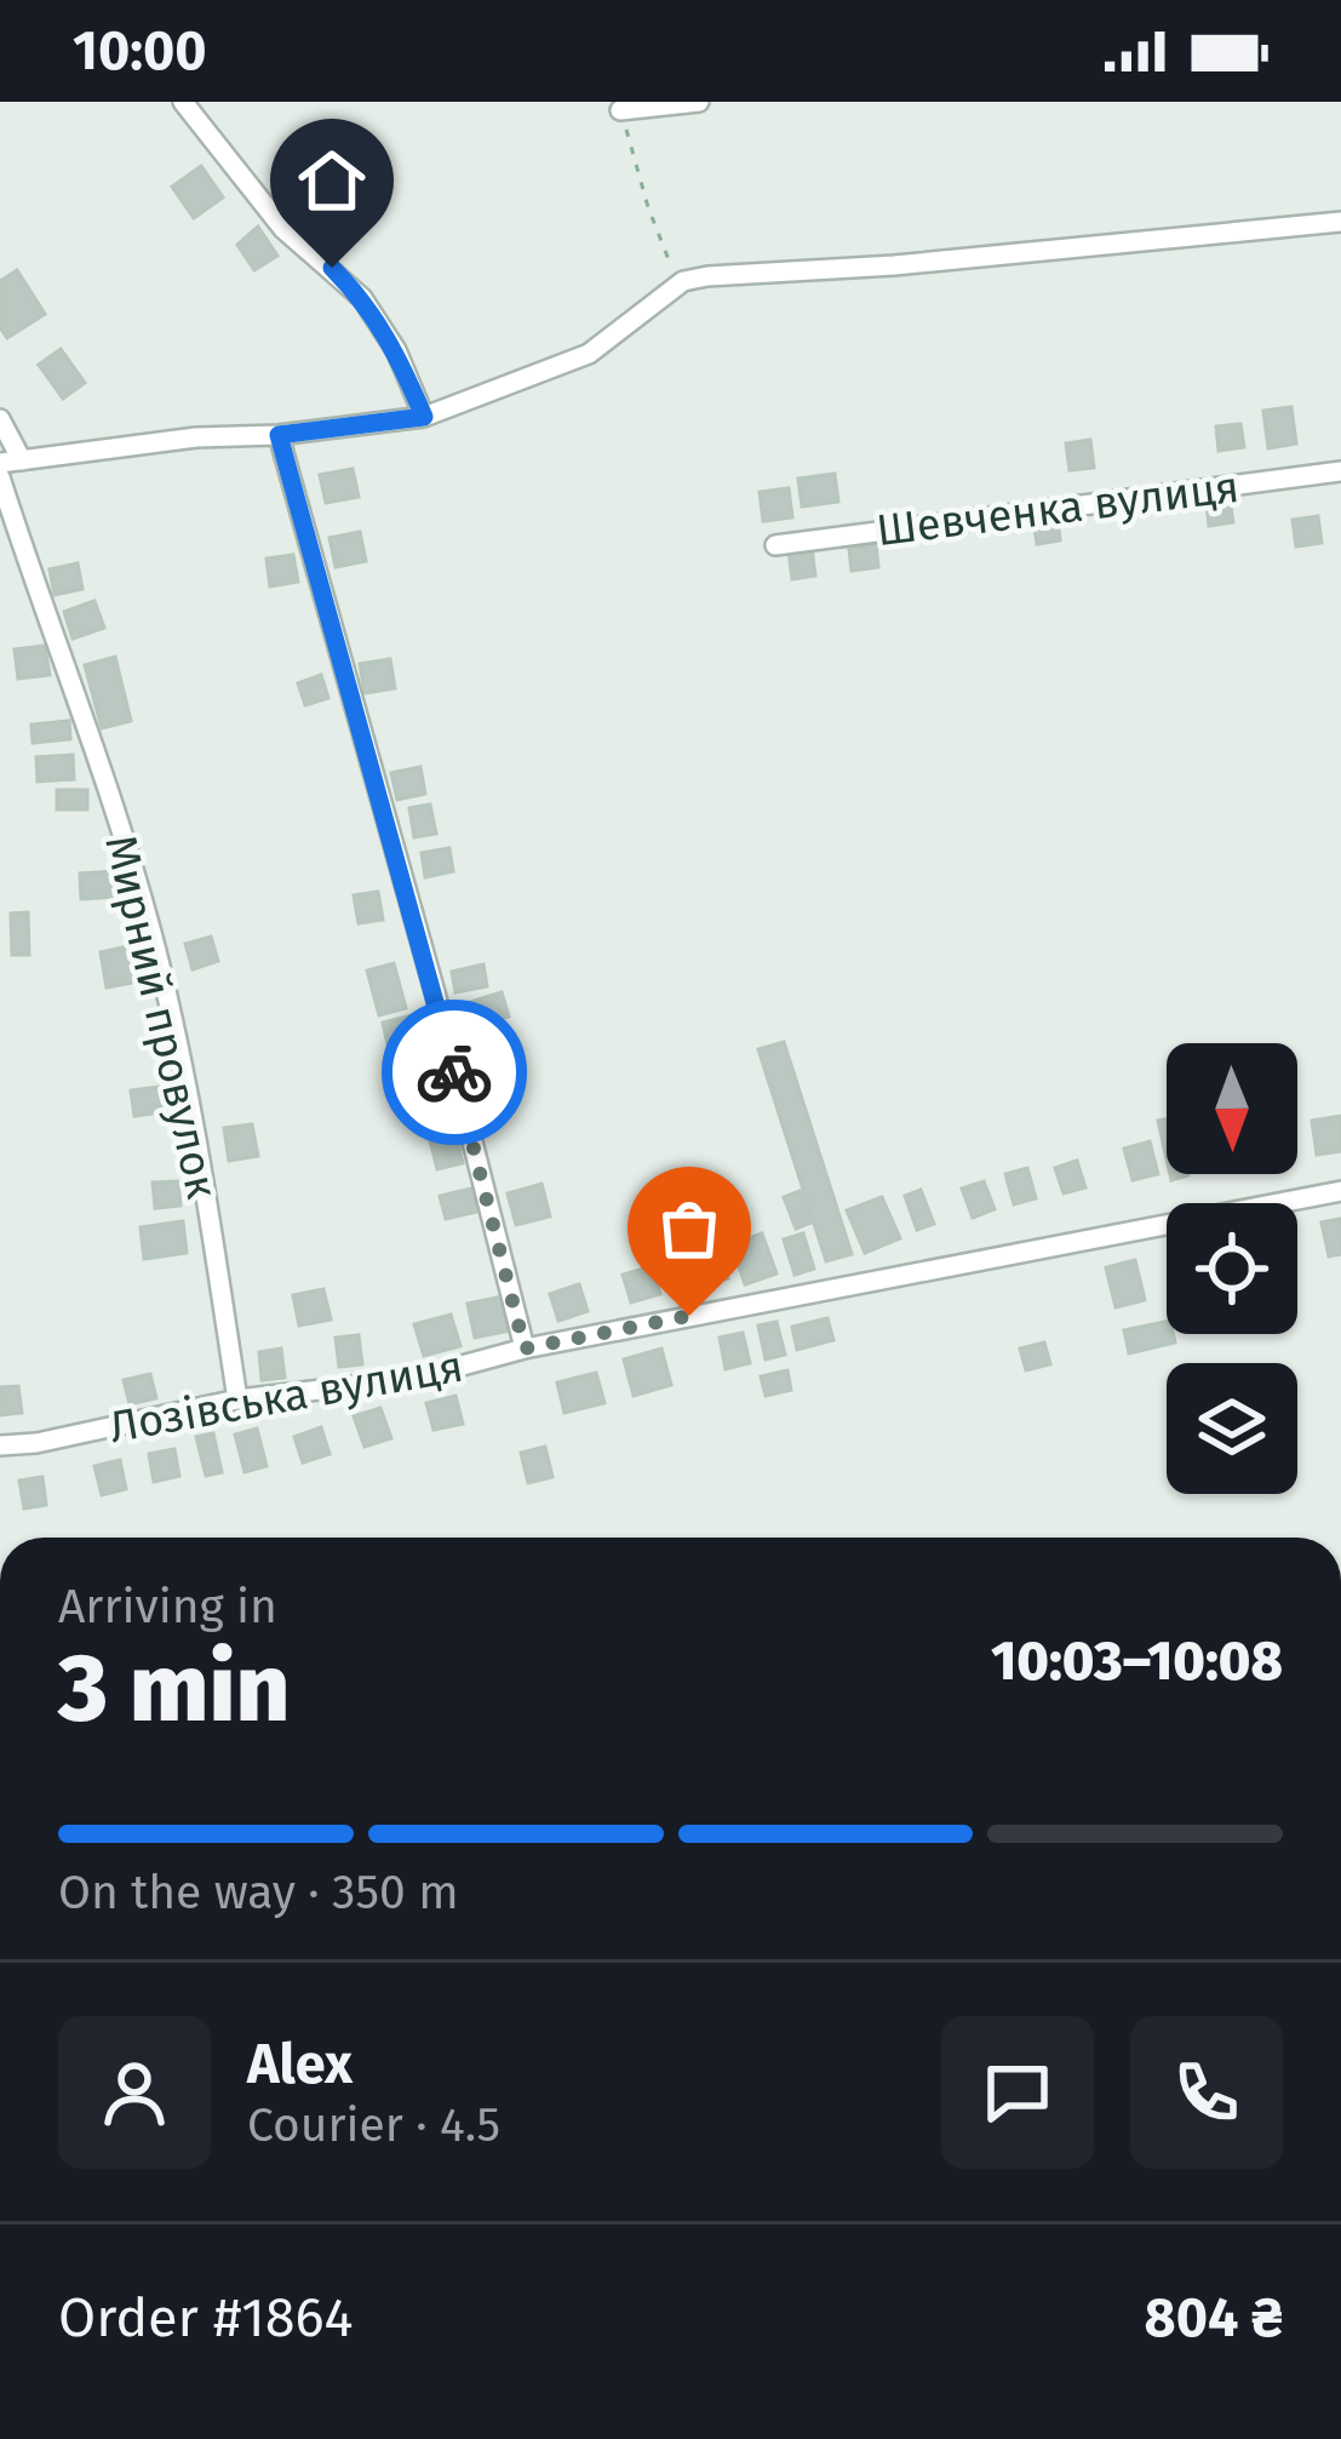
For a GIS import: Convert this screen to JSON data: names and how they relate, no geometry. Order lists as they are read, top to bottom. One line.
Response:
{"streets":{"street":["Шевченка вулиця","Мирний провулок","Лозівська вулиця"]},"crossings":[["Мирний провулок","Лозівська вулиця"]],"north":"bottom","page":{"status":"10:00","heading":["3 min","Arriving in","10:03–10:08"],"panel":["Alex","Courier · 4.5","Order #1864","804 ₴"],"bar":"On the way · 350 m"}}
